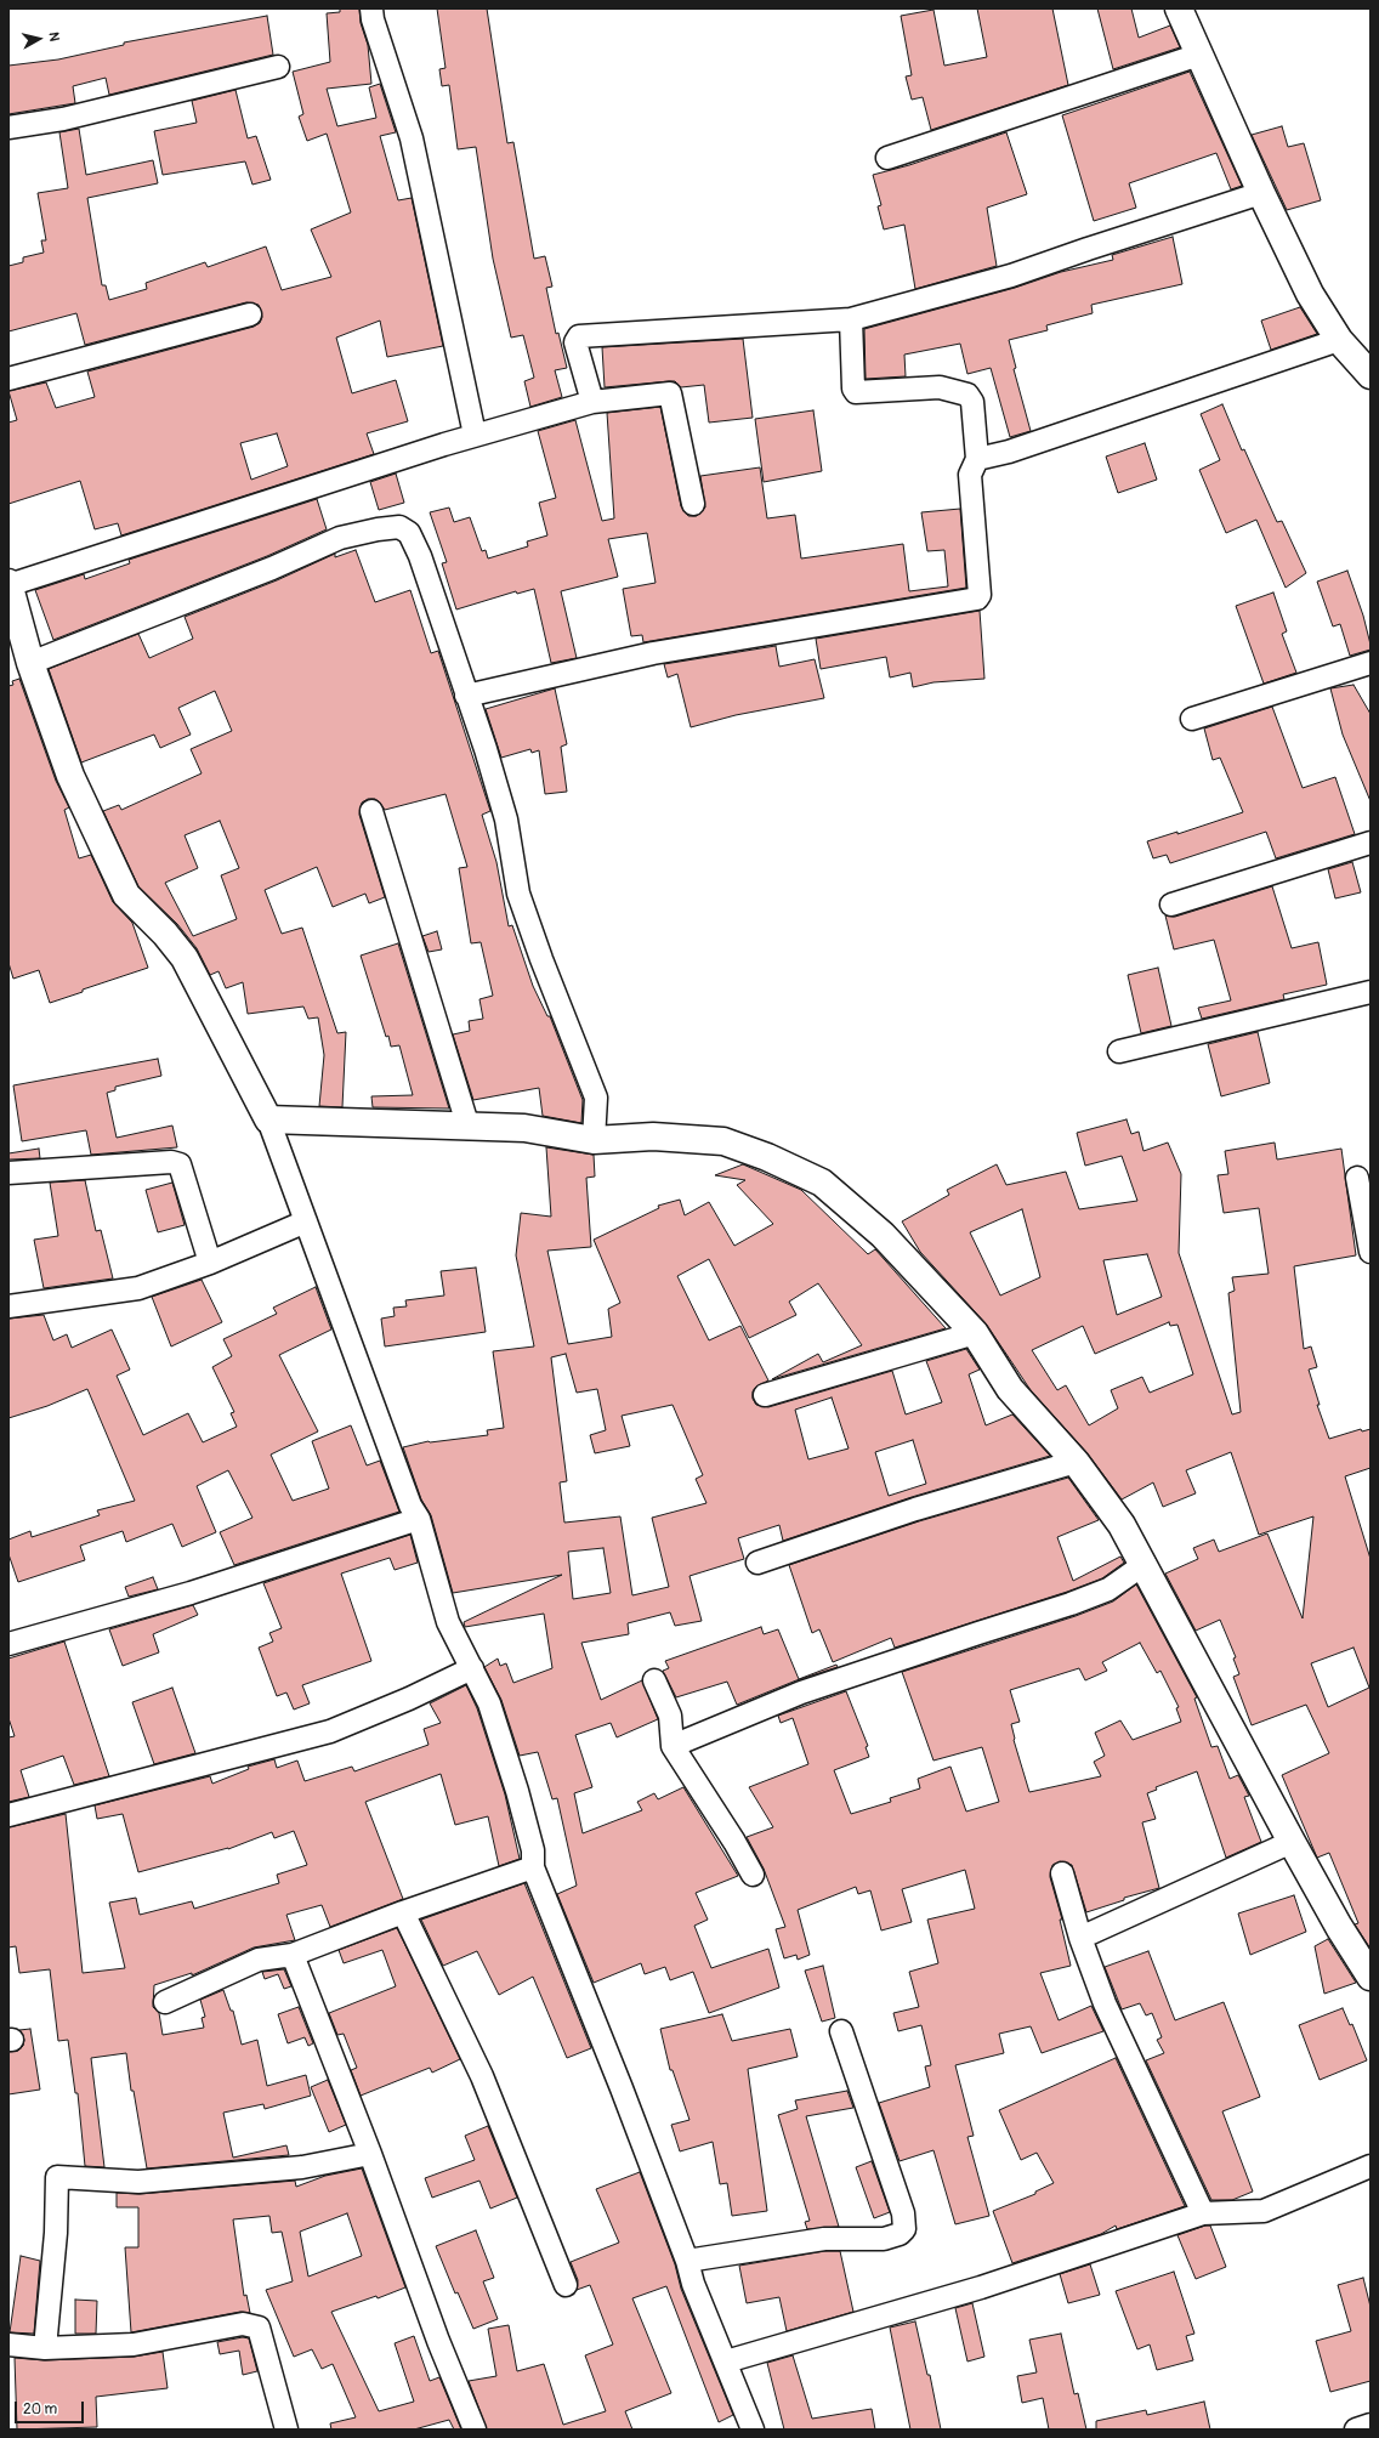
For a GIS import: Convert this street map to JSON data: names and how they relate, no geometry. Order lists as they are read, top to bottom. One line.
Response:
{"scale_bar":"20 m","north":"right"}
